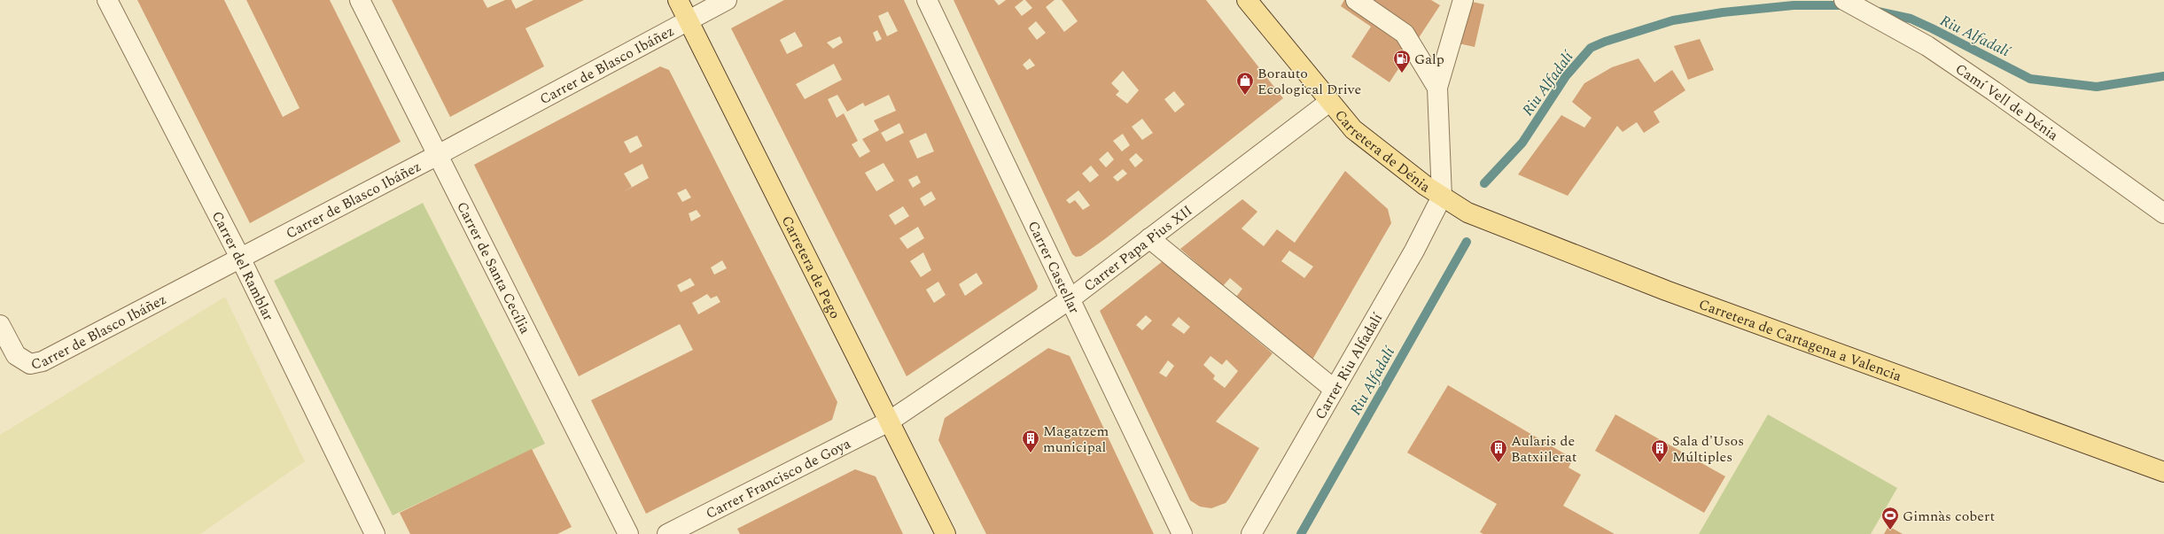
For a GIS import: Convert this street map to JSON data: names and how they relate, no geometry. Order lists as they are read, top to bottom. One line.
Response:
{"streets":{"main road":["Carretera de Dénia","Carretera de Pego","Carretera de Cartagena a Valencia"],"street":["Carrer de Blasco Ibáñez","Camí Vell de Dénia","Carrer Papa Pius XII","Carrer del Ramblar","Carrer de Santa Cecília","Carrer Castellar","Carrer Riu Alfadalí","Carrer Francisco de Goya"]},"crossings":[["Carrer de Blasco Ibáñez","Carrer del Ramblar"],["Carrer de Blasco Ibáñez","Carrer de Santa Cecília"],["Carrer de Blasco Ibáñez","Carretera de Pego"],["Carretera de Dénia","Carrer Papa Pius XII"],["Carretera de Dénia","Carretera de Cartagena a Valencia"],["Carretera de Dénia","Carrer Riu Alfadalí"],["Carrer Papa Pius XII","Carretera de Pego"],["Carrer Papa Pius XII","Carrer Castellar"],["Carrer Papa Pius XII","Carrer Francisco de Goya"],["Carretera de Pego","Carrer Francisco de Goya"],["Carretera de Cartagena a Valencia","Carrer Riu Alfadalí"]],"water":["Riu Alfadalí"],"places":{"fuel station":["Galp"],"shop":["Borauto Ecological Drive"],"building":["Magatzem municipal","Aularis de Batxiilerat","Sala d'Usos Múltiples"],"sports":["Gimnàs cobert"]}}
